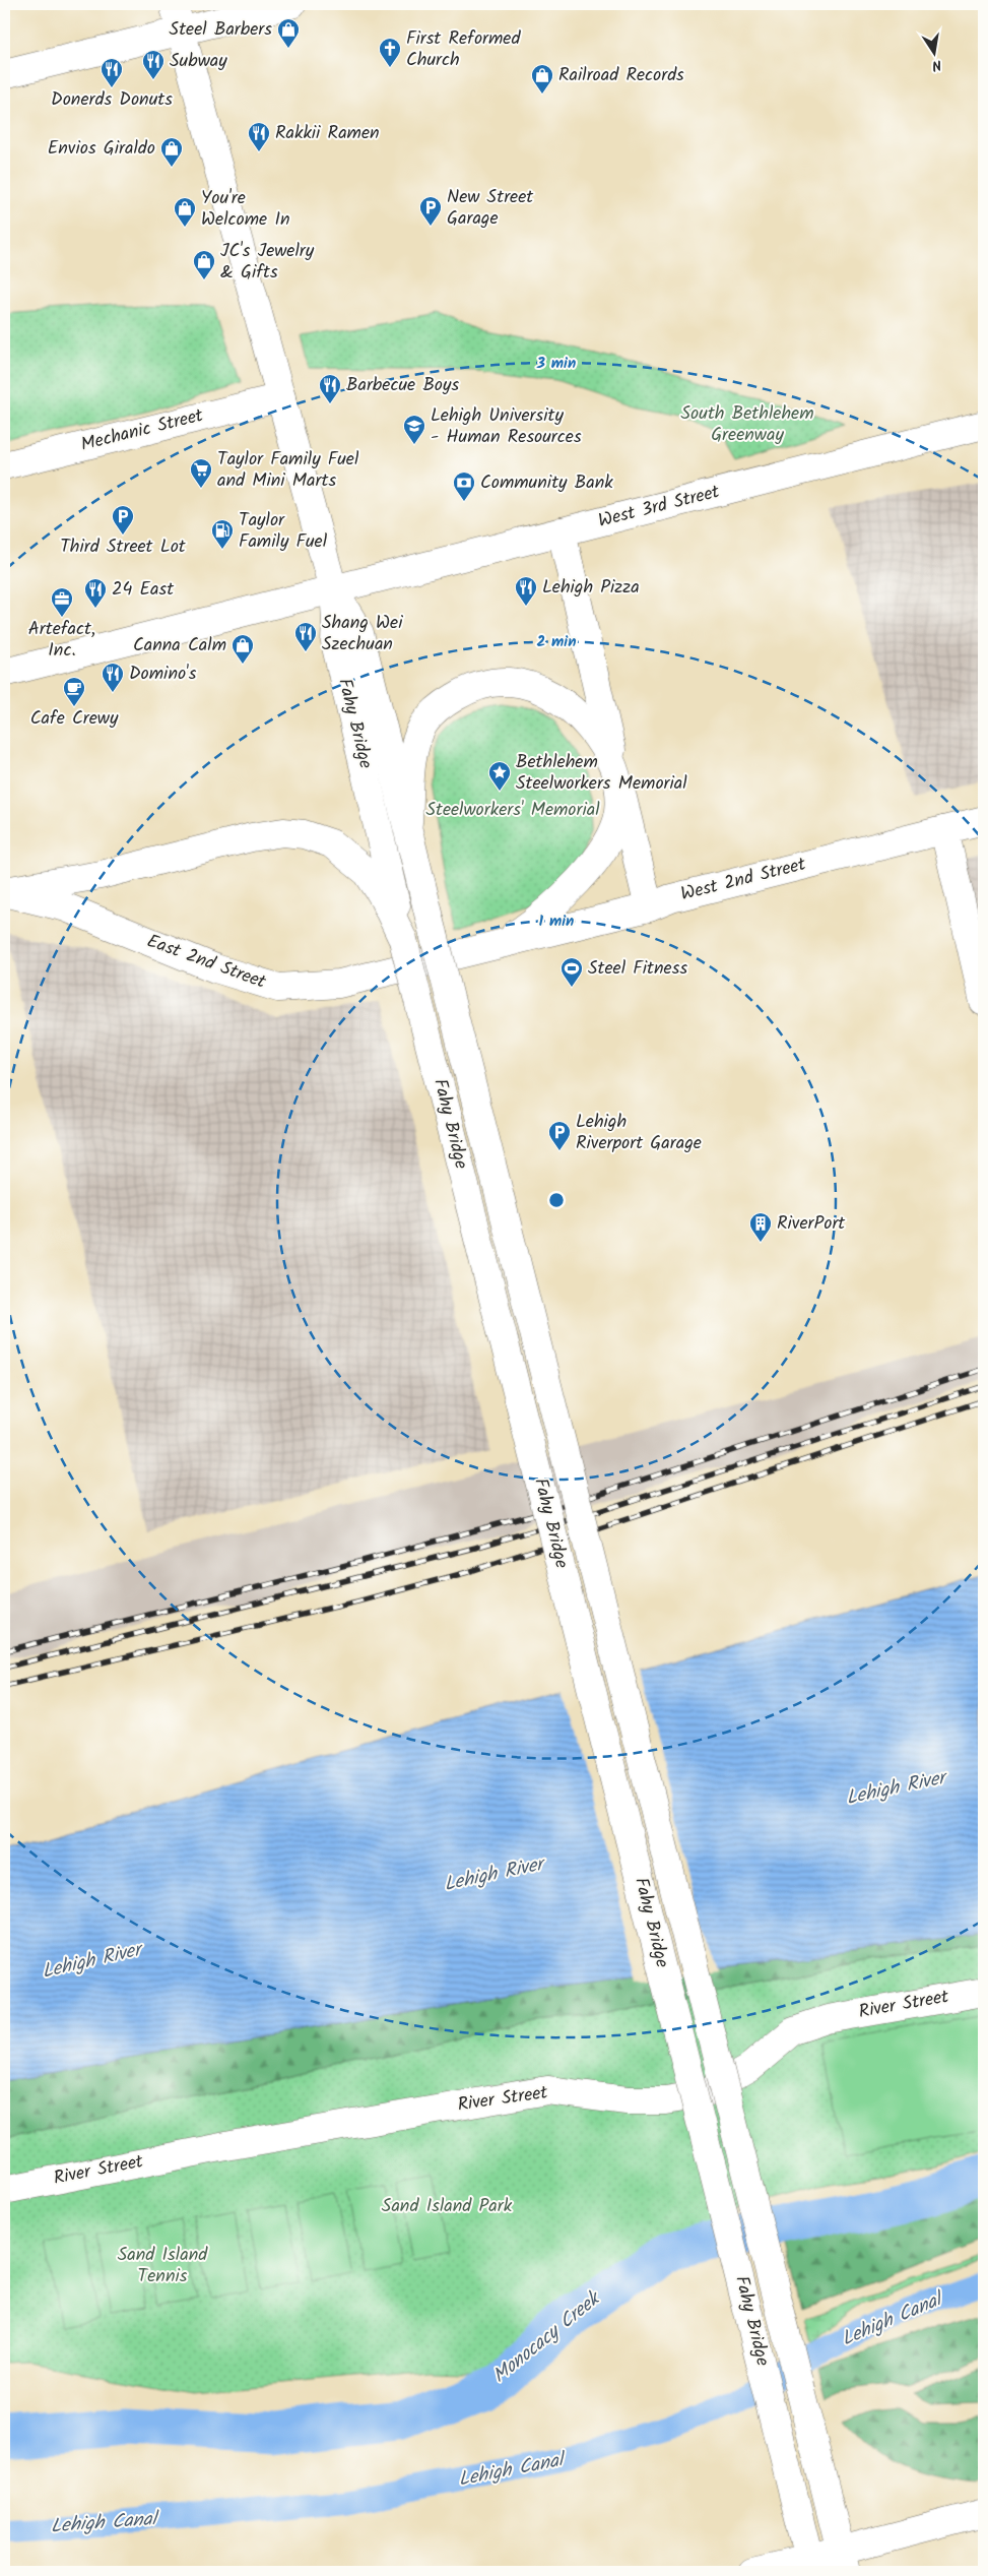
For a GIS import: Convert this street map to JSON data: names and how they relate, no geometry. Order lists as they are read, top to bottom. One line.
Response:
{"streets":{"main road":["Mechanic Street","West 3rd Street","Fahy Bridge","West 2nd Street","East 2nd Street","River Street"]},"crossings":[["West 3rd Street","Fahy Bridge"],["West 2nd Street","East 2nd Street"]],"water":["Lehigh River","Lehigh Canal","Monocacy Creek"],"parks":["South Bethlehem Greenway","Steelworkers' Memorial","Sand Island Park","Sand Island Tennis"],"places":{"shop":["Steel Barbers","Railroad Records","Envios Giraldo","You're Welcome In","JC's Jewelry & Gifts","Canna Calm"],"church":["First Reformed Church"],"restaurant":["Subway","Donerds Donuts","Rakkii Ramen","Barbecue Boys","Lehigh Pizza","24 East","Shang Wei Szechuan","Domino's"],"parking":["New Street Garage","Third Street Lot","Lehigh Riverport Garage"],"school or university":["Lehigh University - Human Resources"],"supermarket":["Taylor Family Fuel and Mini Marts"],"bank":["Community Bank"],"fuel station":["Taylor Family Fuel"],"office":["Artefact, Inc."],"cafe":["Cafe Crewy"],"place":["Bethlehem Steelworkers Memorial"],"sports":["Steel Fitness"],"building":["RiverPort"]},"north":"bottom","rings":["3 min","2 min","1 min"]}
